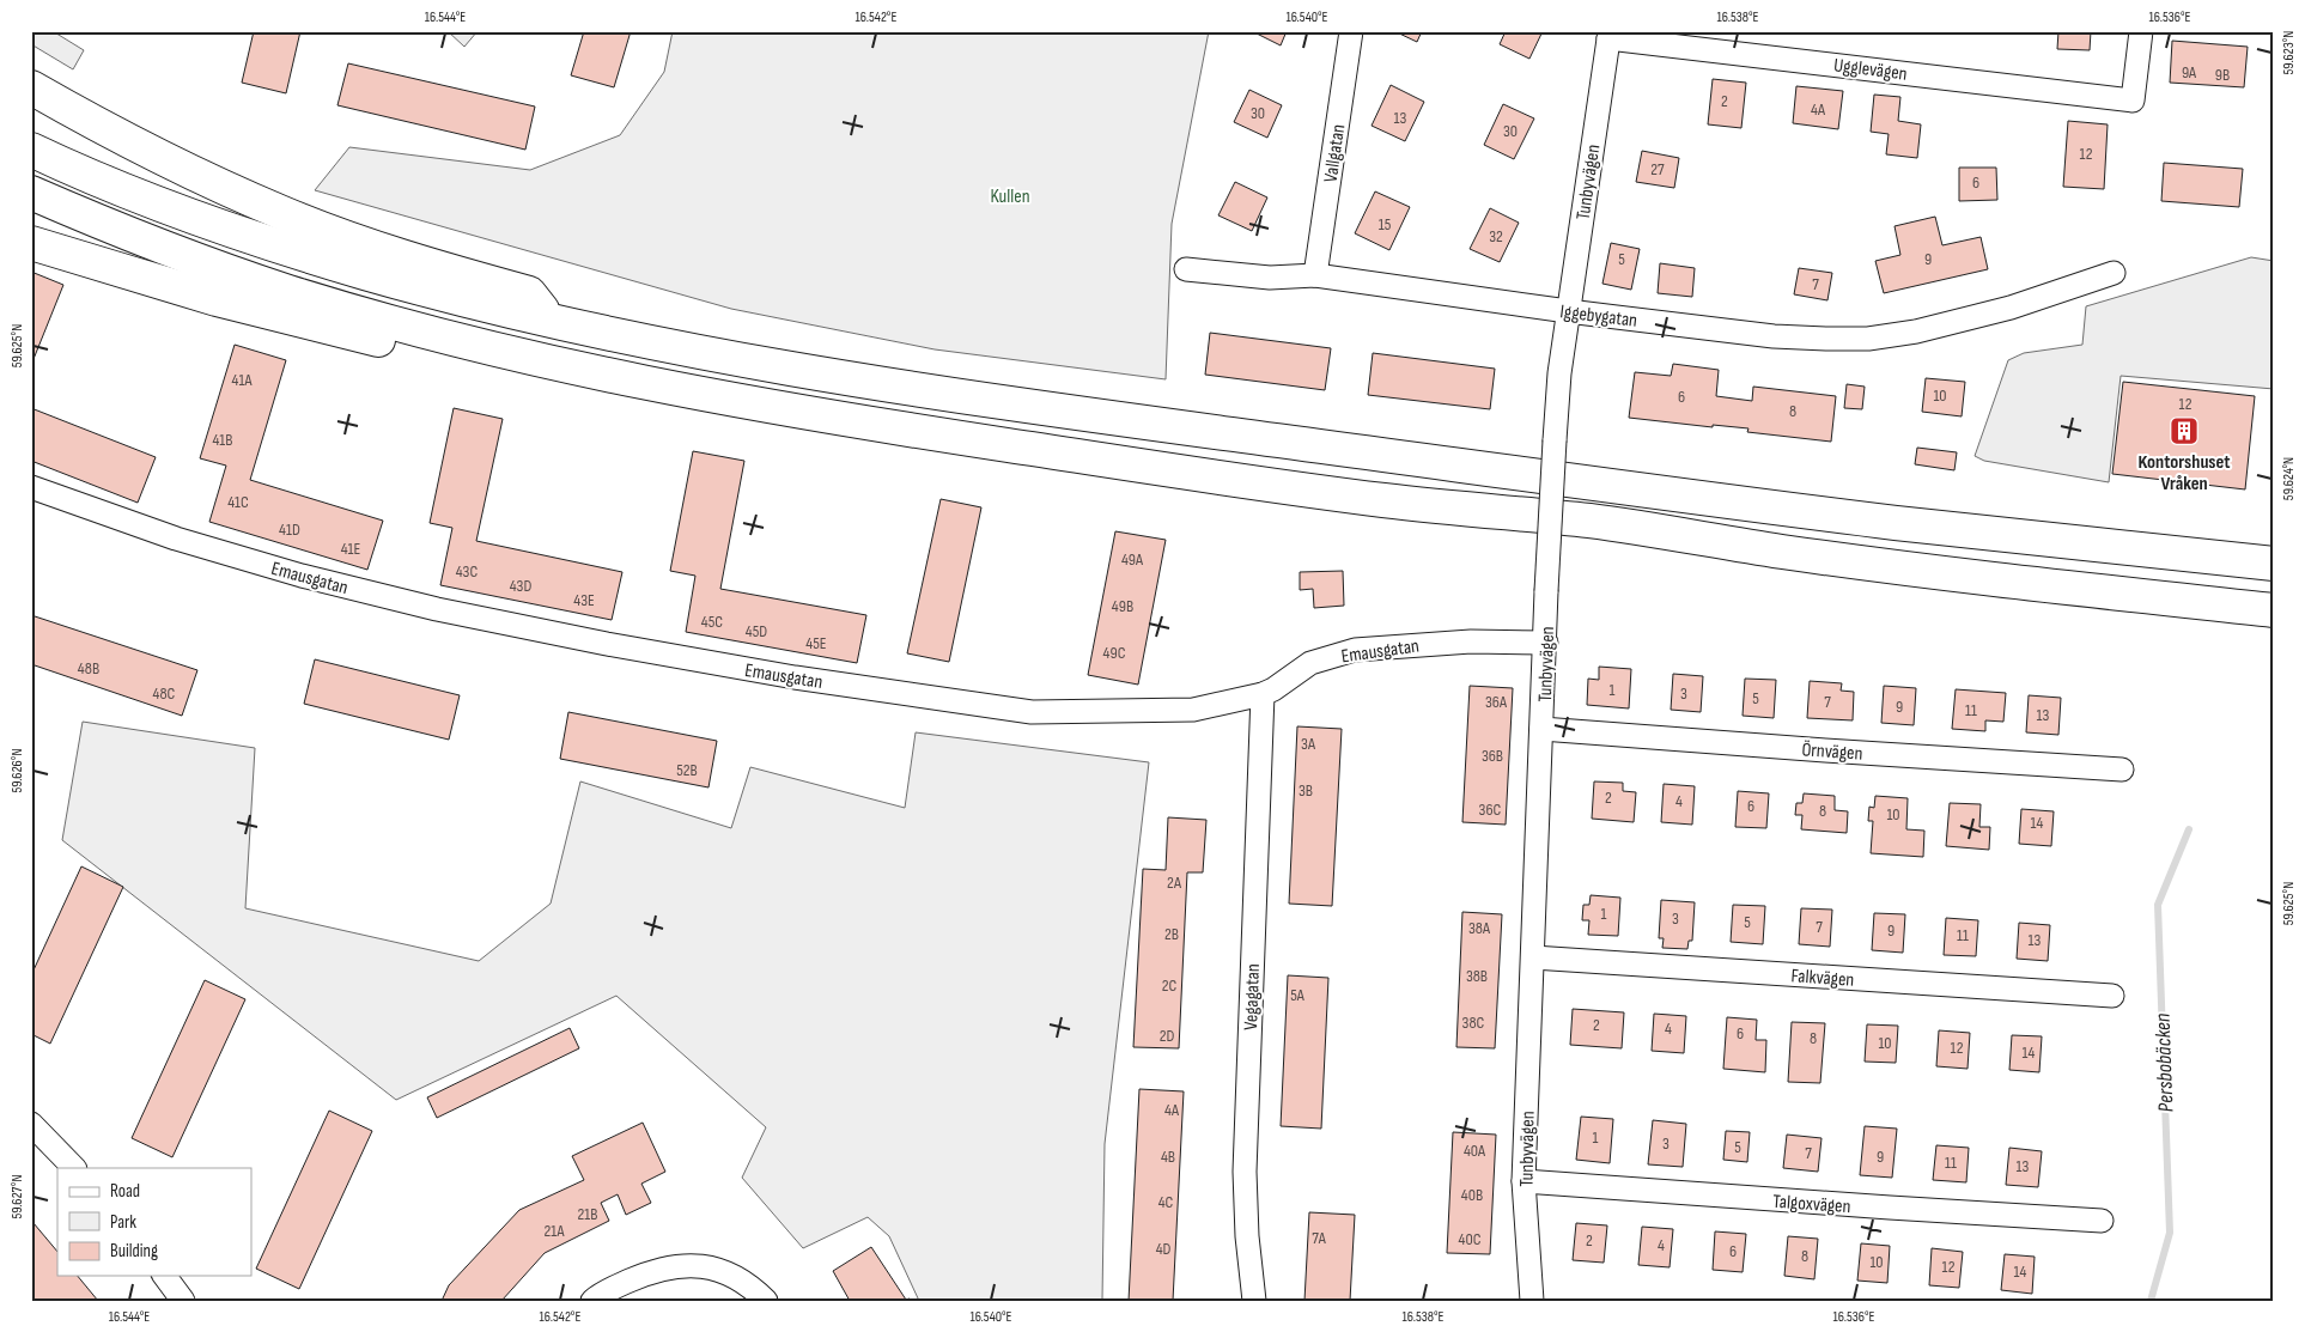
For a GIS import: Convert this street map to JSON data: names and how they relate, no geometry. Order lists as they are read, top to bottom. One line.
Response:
{"streets":{"street":["Ugglevägen","Vallgatan","Tunbyvägen","Iggebygatan","Emausgatan","Örnvägen","Falkvägen","Vegagatan","Talgoxvägen"]},"crossings":[["Ugglevägen","Tunbyvägen"],["Vallgatan","Iggebygatan"],["Tunbyvägen","Iggebygatan"],["Tunbyvägen","Emausgatan"],["Tunbyvägen","Örnvägen"],["Tunbyvägen","Falkvägen"],["Tunbyvägen","Talgoxvägen"],["Emausgatan","Vegagatan"]],"water":["Persbobäcken"],"parks":["Kullen"],"places":{"building":["Kontorshuset Vråken"]},"house_numbers":["9A","9B","2","4A","30","13","30","12","27","6","15","32","5","9","7","41A","10","6","12","8","41B","41C","41D","41E","49A","43C","43D","43E","49B","45C","45D","45E","49C","48B","1","48C","3","5","36A","7","9","11","13","3A","36B","52B","3B","2","4","6","36C","8","10","14","2A","1","3","5","7","38A","9","2B","11","13","38B","2C","5A","38C","2","4","6","2D","8","10","12","14","4A","1","3","5","40A","7","4B","9","11","13","40B","4C","21B","21A","7A","40C","2","4","4D","6","8","10","12","14"],"legend":["Road","Park","Building"],"coordinates":["16.544°E","16.542°E","16.540°E","16.538°E","16.536°E","59.623°N","59.625°N","59.624°N","59.626°N","59.627°N"]}
